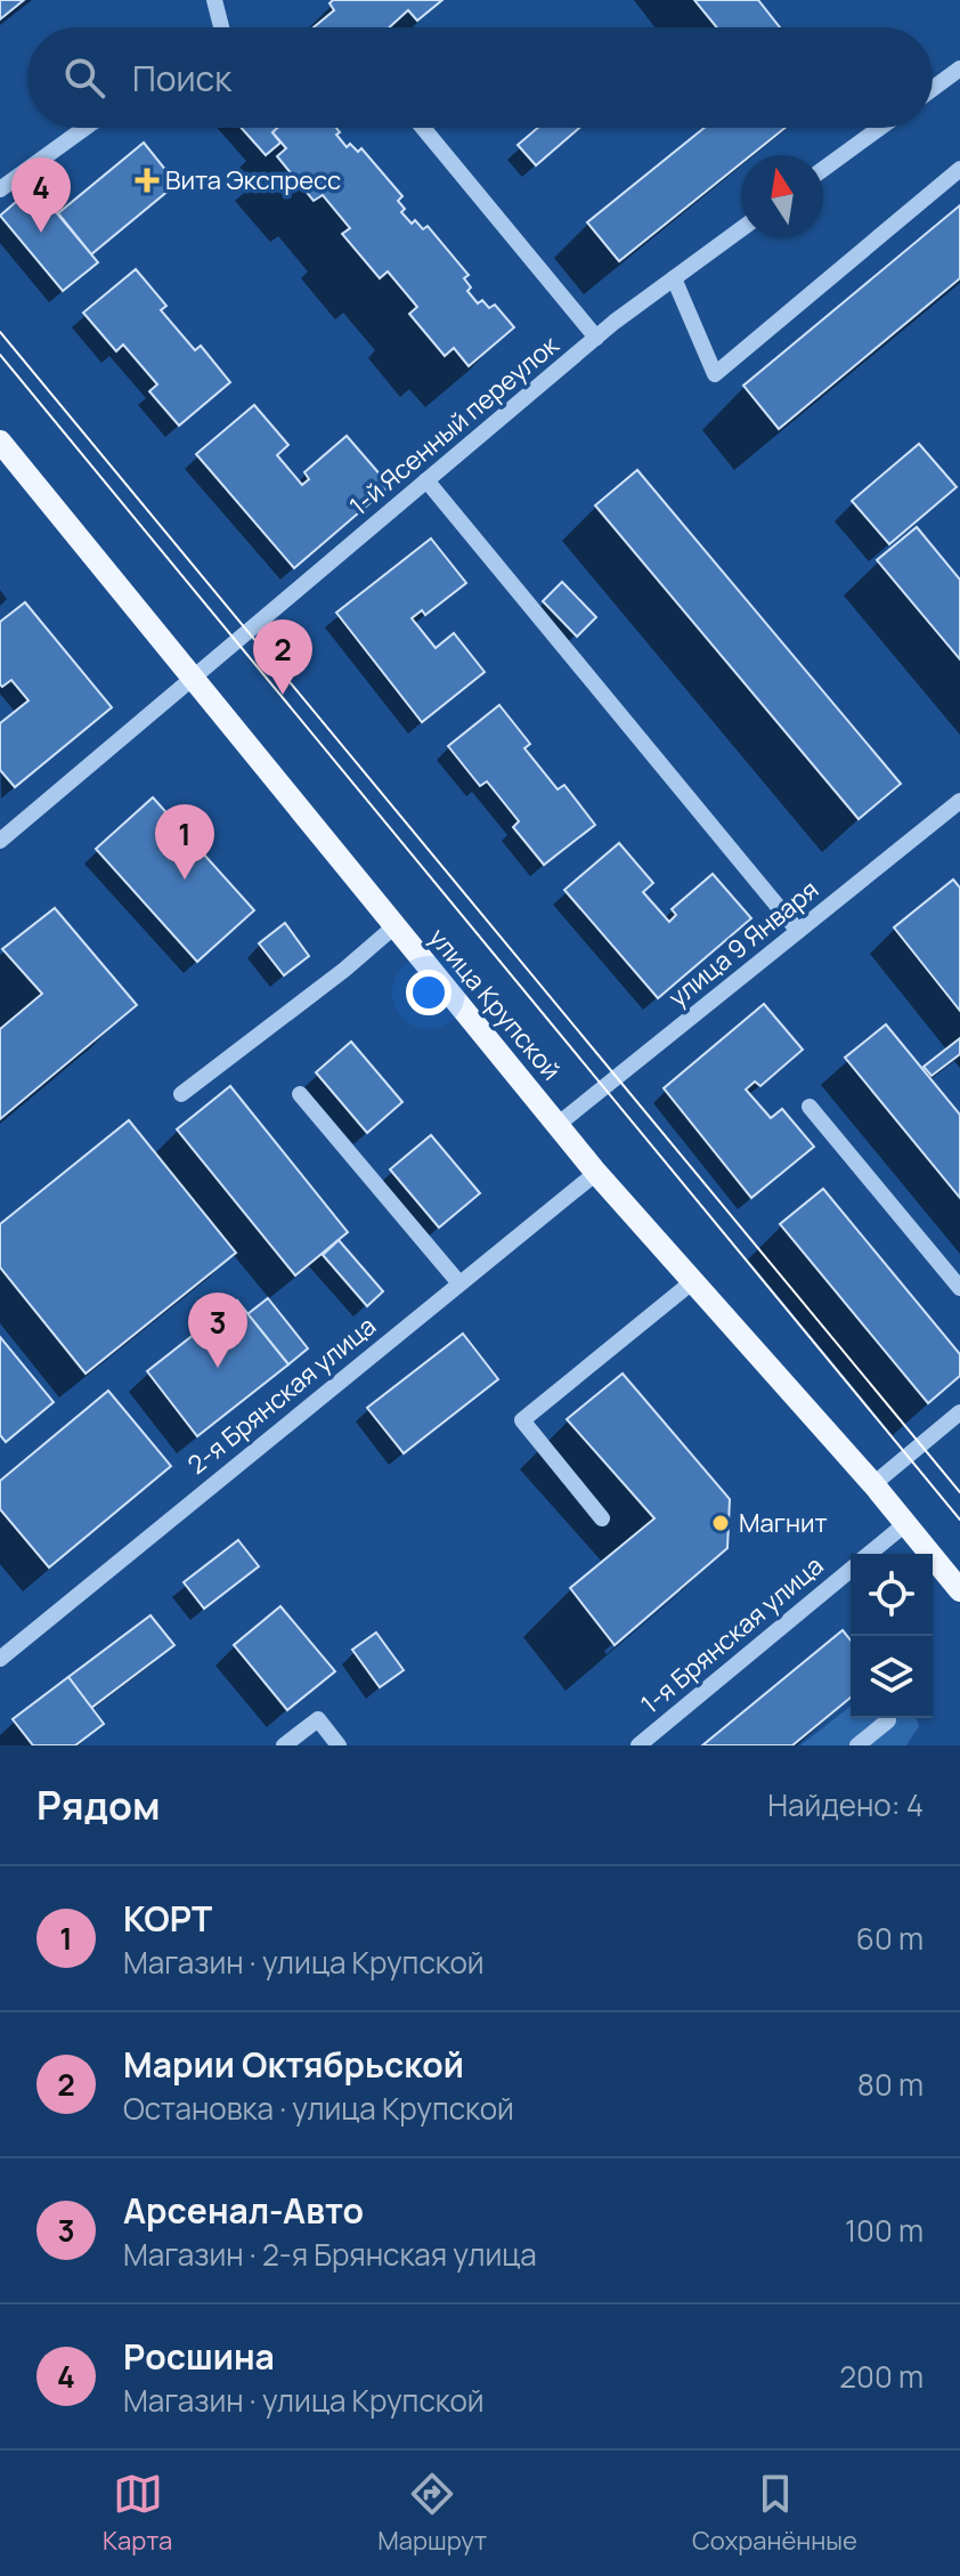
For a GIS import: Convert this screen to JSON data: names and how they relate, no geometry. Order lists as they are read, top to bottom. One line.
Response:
{"streets":{"main road":["улица Крупской"],"street":["1-й Ясенный переулок","улица 9 Января","2-я Брянская улица","1-я Брянская улица"]},"crossings":[["1-й Ясенный переулок","улица Крупской"],["улица 9 Января","улица Крупской"],["улица Крупской","2-я Брянская улица"],["улица Крупской","1-я Брянская улица"]],"places":{"health":["Вита Экспресс"],"other":["Магнит"]},"north":"top","page":{"search":"Поиск","pins":["4","2","1","3"],"heading":["Рядом","Найдено: 4"],"list":[{"mark":"1","name":"КОРТ","note":"Магазин · улица Крупской","value":"60 m"},{"mark":"2","name":"Марии Октябрьской","note":"Остановка · улица Крупской","value":"80 m"},{"mark":"3","name":"Арсенал-Авто","note":"Магазин · 2-я Брянская улица","value":"100 m"},{"mark":"4","name":"Росшина","note":"Магазин · улица Крупской","value":"200 m"}],"nav":["Карта","Маршрут","Сохранённые"]}}
